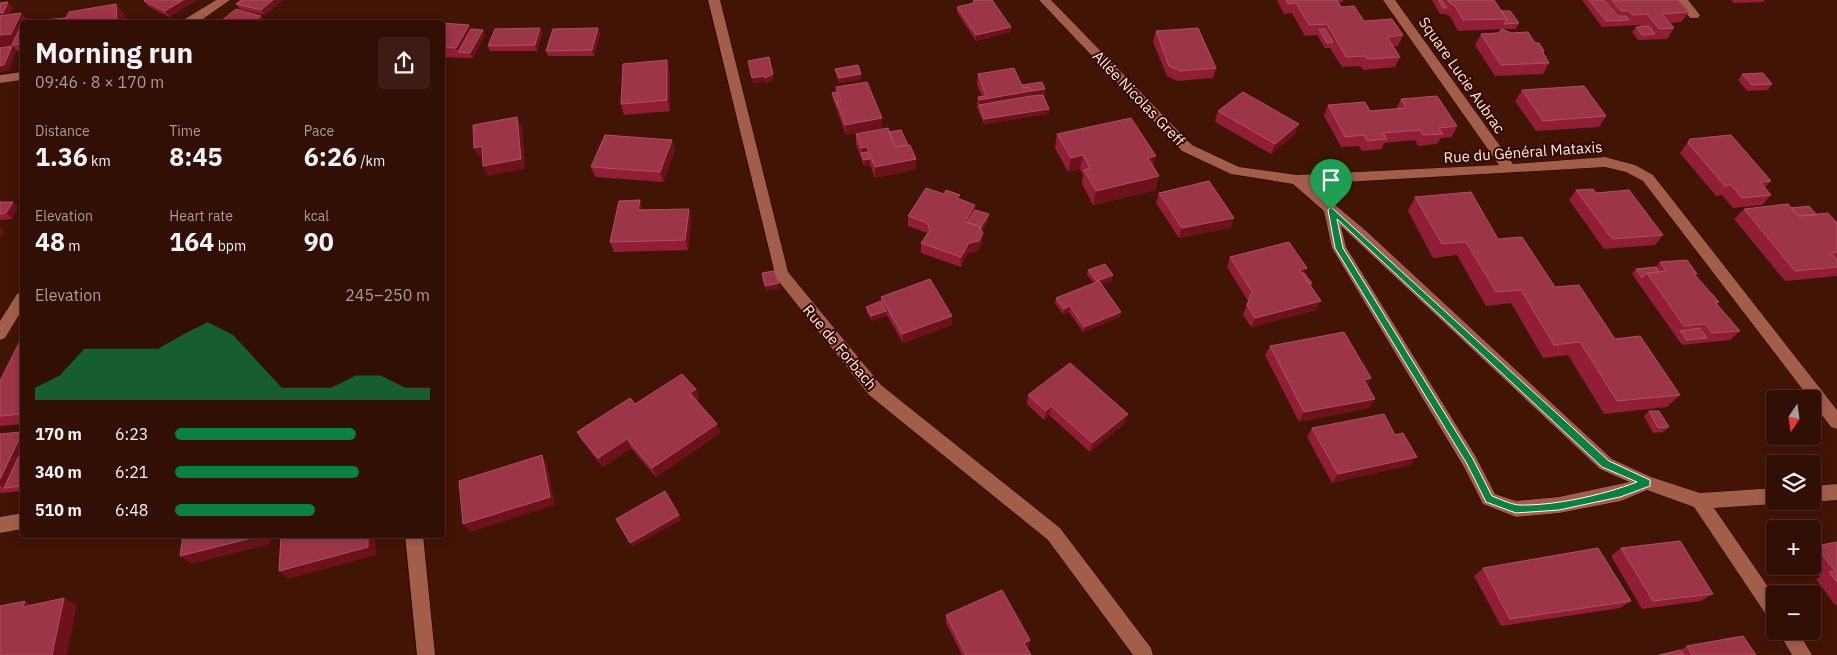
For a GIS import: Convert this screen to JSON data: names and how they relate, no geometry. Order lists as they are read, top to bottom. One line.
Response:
{"streets":{"street":["Square Lucie Aubrac","Allée Nicolas Greff","Rue du Général Mataxis","Rue de Forbach"]},"crossings":[["Square Lucie Aubrac","Rue du Général Mataxis"],["Allée Nicolas Greff","Rue du Général Mataxis"]],"north":"bottom","page":{"heading":["Morning run","09:46 · 8 × 170 m"],"stats":[["Distance","1.36 km"],["Time","8:45"],["Pace","6:26 /km"],["Elevation","48 m"],["Heart rate","164 bpm"],["kcal","90"]],"chart":["Elevation","245–250 m"],"map_buttons":["+","−"],"list":[{"name":"170 m","note":"6:23"},{"name":"340 m","note":"6:21"},{"name":"510 m","note":"6:48"}]}}
